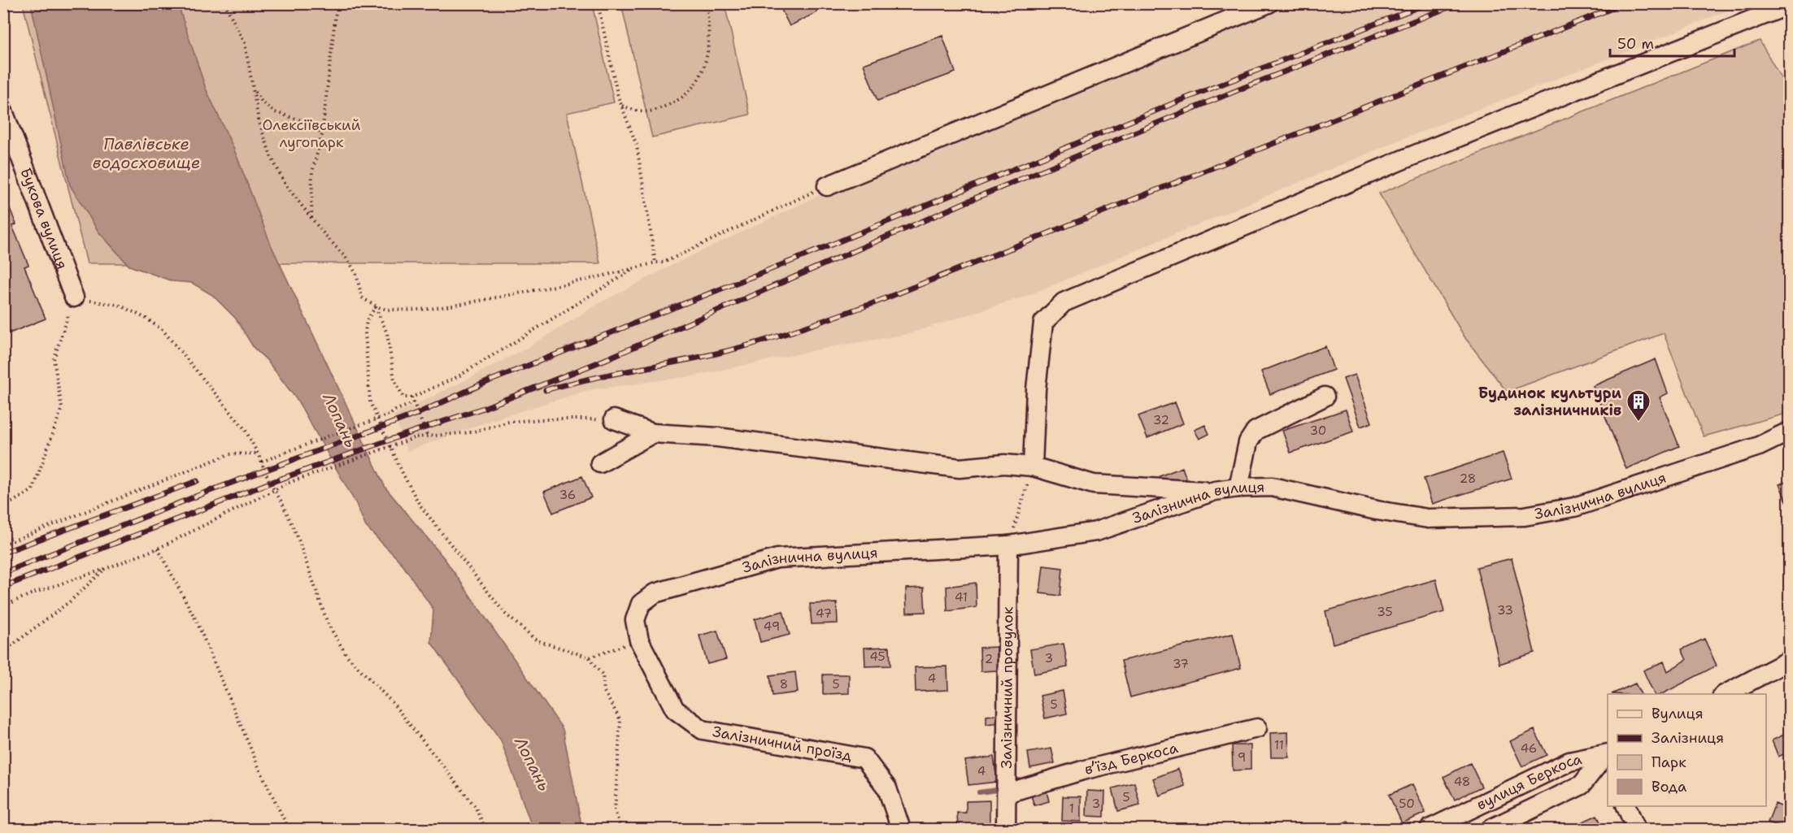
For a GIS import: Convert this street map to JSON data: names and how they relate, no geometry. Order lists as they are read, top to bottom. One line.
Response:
{"streets":{"street":["Букова вулиця","Залізнична вулиця","Залізничний провулок","Залізничний проїзд","в’їзд Беркоса","вулиця Беркоса"]},"crossings":[["Залізнична вулиця","Залізничний провулок"],["Залізнична вулиця","Залізничний проїзд"],["Залізничний провулок","в’їзд Беркоса"]],"water":["Павлівське водосховище","Лопань"],"parks":["Олексіївський лугопарк"],"places":{"building":["Будинок культури залізничників"]},"house_numbers":["32","30","28","36","41","33","35","47","49","45","3","2","37","4","8","5","5","11","46","9","4","48","5","3","50","1"],"legend":["Вулиця","Залізниця","Парк","Вода"],"scale_bar":"50 m"}
